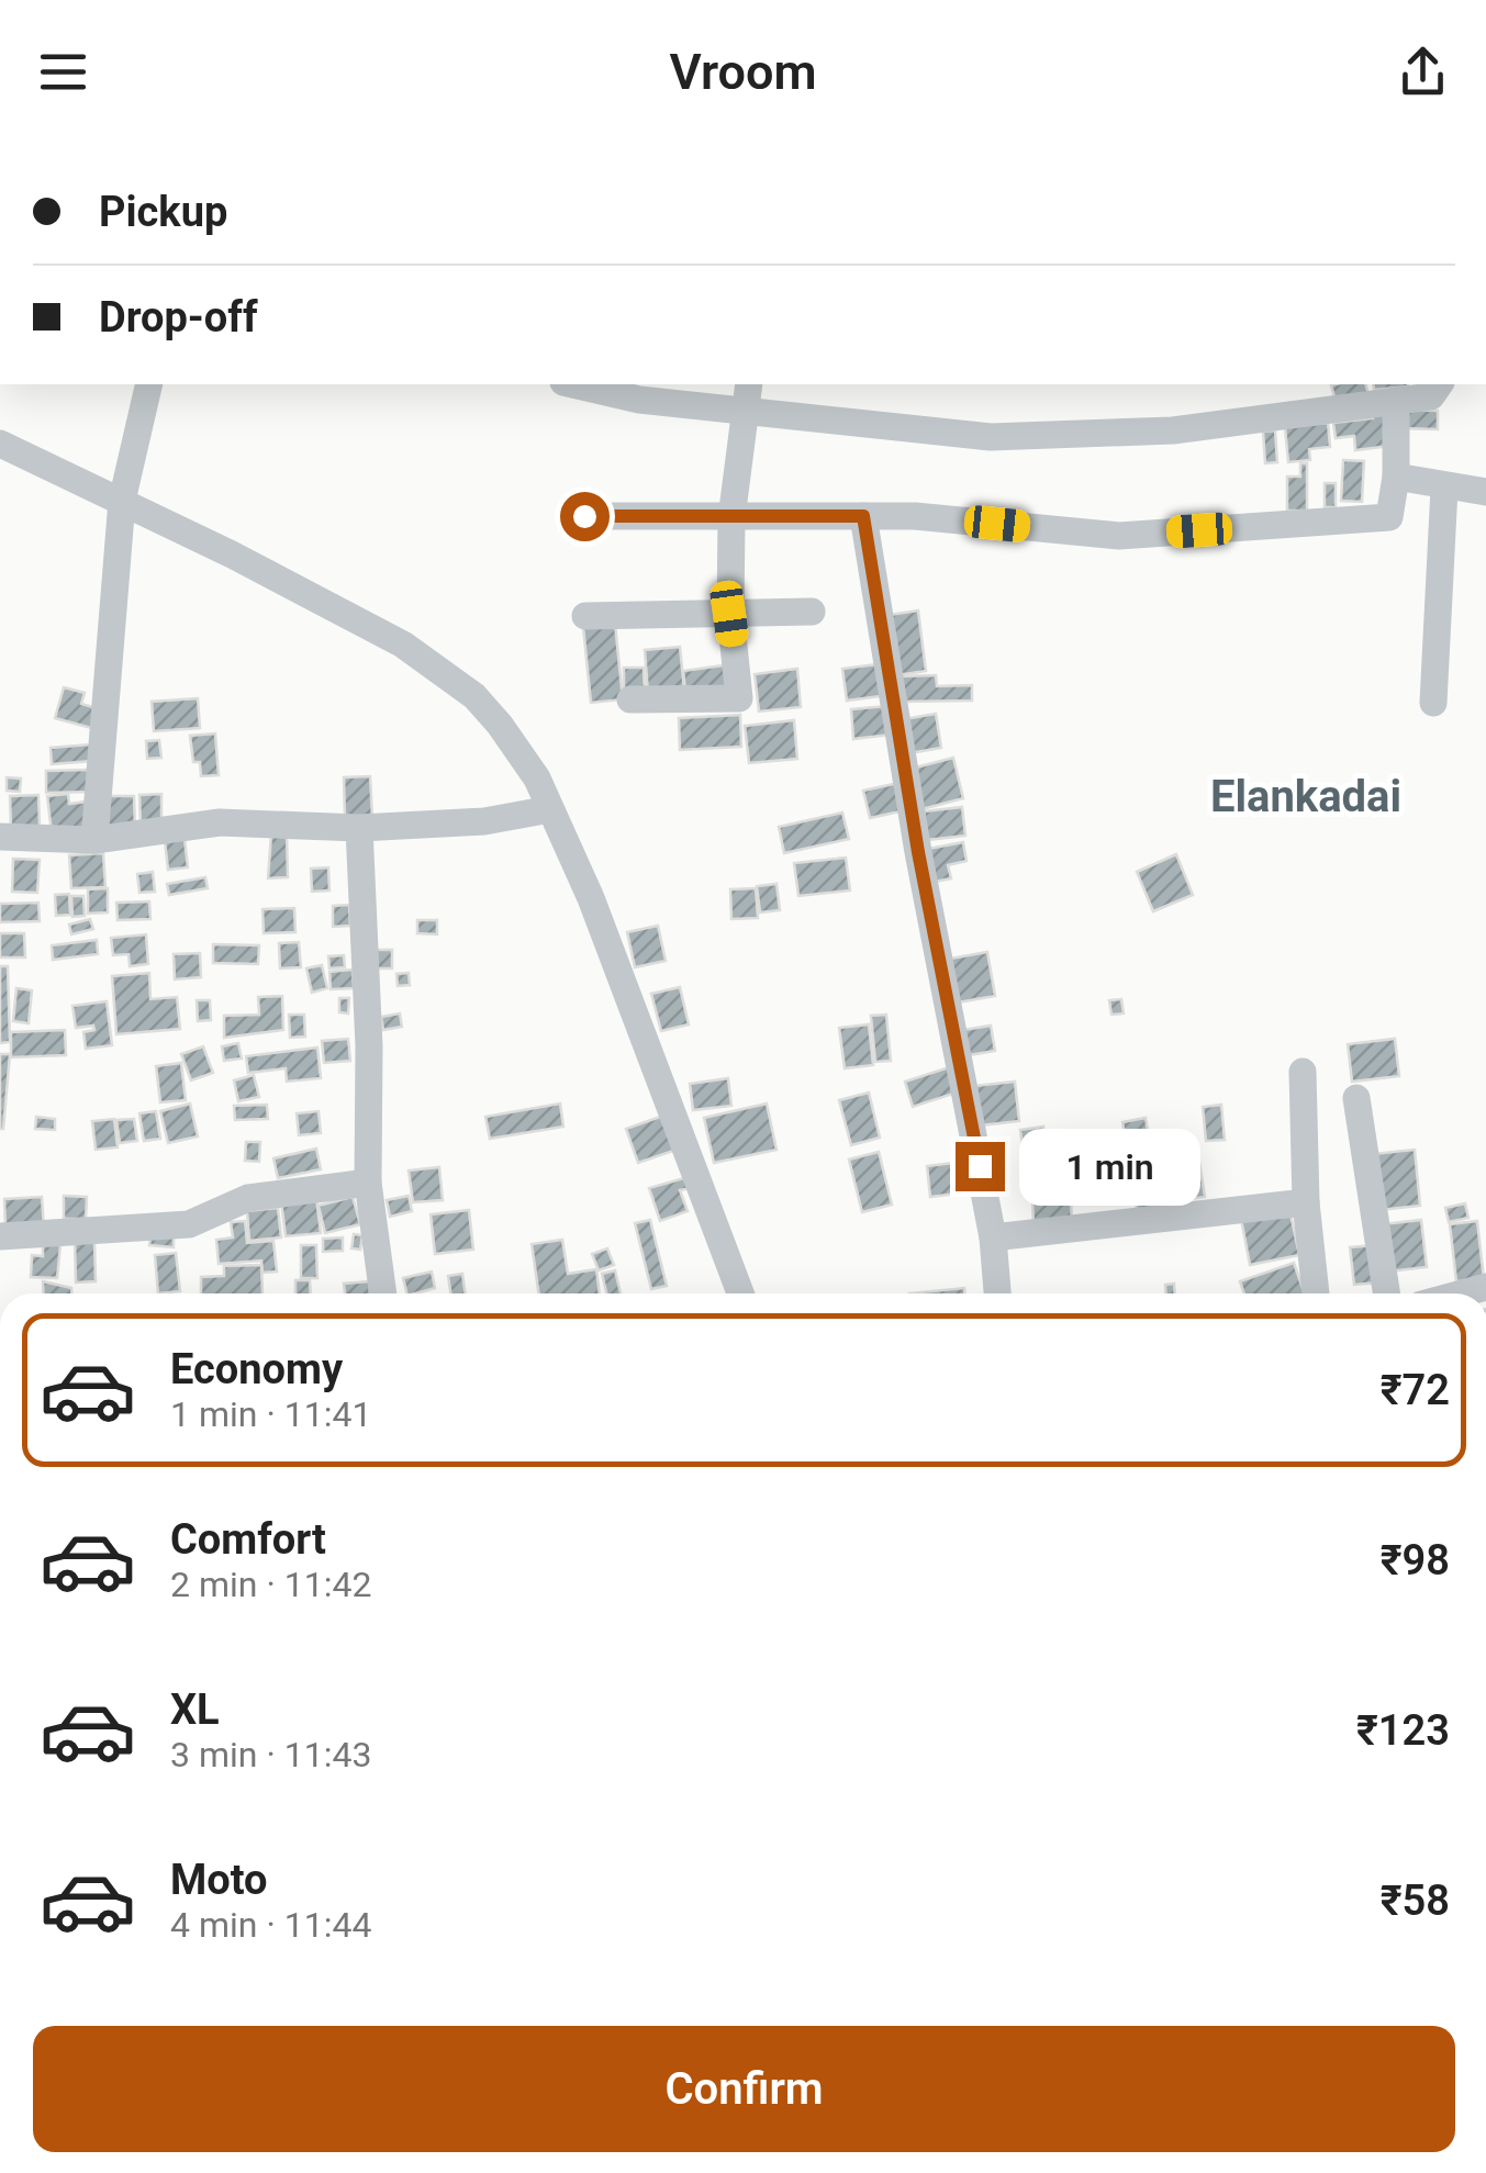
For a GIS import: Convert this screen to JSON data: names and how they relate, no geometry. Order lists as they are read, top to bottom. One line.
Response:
{"districts":["Elankadai"],"page":{"header":"Vroom","banner":["Pickup","Drop-off"],"bubble":"1 min","list":[{"name":"Economy","note":"1 min · 11:41","value":"₹72"},{"name":"Comfort","note":"2 min · 11:42","value":"₹98"},{"name":"XL","note":"3 min · 11:43","value":"₹123"},{"name":"Moto","note":"4 min · 11:44","value":"₹58"}],"buttons":"Confirm"}}
